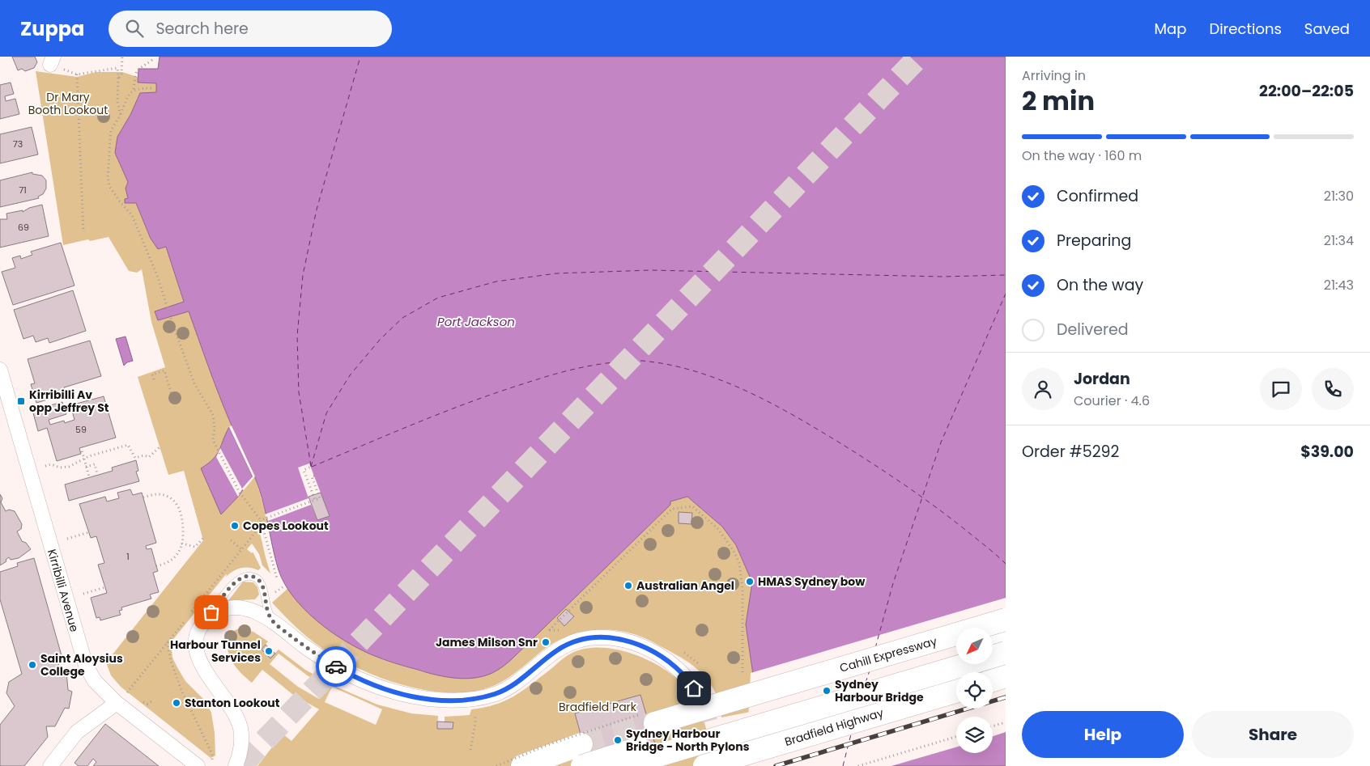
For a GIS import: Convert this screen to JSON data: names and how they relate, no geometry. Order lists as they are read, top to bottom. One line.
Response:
{"streets":{"highway":["Cahill Expressway","Bradfield Highway"],"street":["Kirribilli Avenue"]},"water":["Port Jackson"],"parks":["Dr Mary Booth Lookout","Bradfield Park"],"places":{"transit":["Kirribilli Av opp Jeffrey St"],"other":["Copes Lookout","HMAS Sydney bow","Australian Angel","James Milson Snr","Harbour Tunnel Services","Saint Aloysius College","Sydney Harbour Bridge","Stanton Lookout","Sydney Harbour Bridge - North Pylons"]},"house_numbers":["73","71","69","59","1"],"north":"bottom left","page":{"header":"Zuppa","search":"Search here","nav":["Map","Directions","Saved"],"heading":["2 min","Arriving in","22:00–22:05"],"panel":["Jordan","Courier · 4.6","Order #5292","$39.00"],"bar":"On the way · 160 m","list":[["Confirmed","21:30"],["Preparing","21:34"],["On the way","21:43"],"Delivered"],"buttons":["Help","Share"]}}
